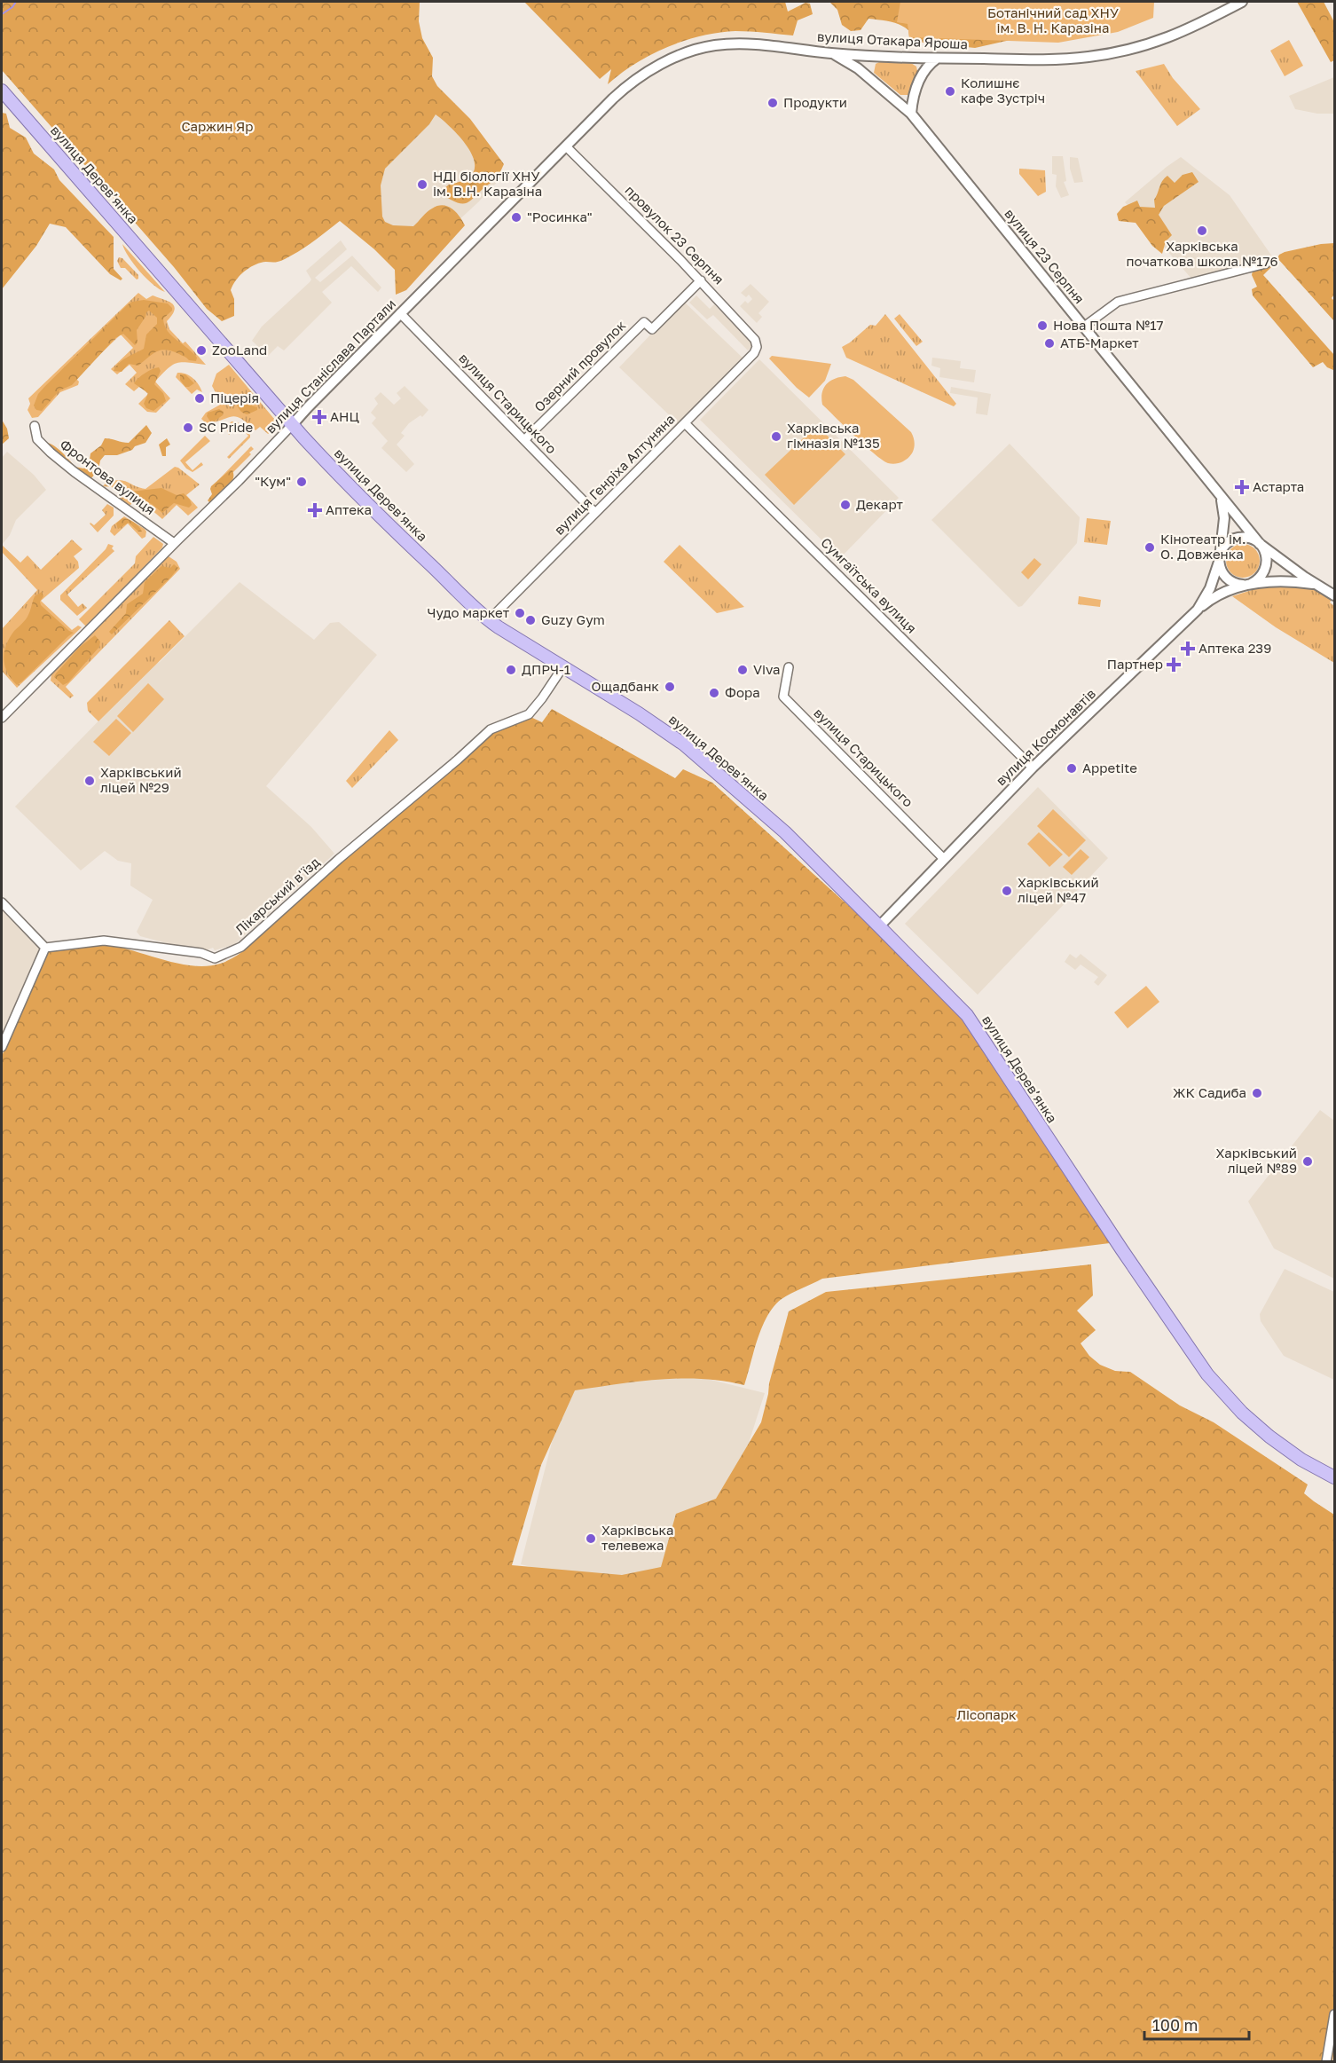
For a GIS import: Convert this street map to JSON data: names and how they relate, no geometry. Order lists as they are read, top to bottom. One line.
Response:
{"streets":{"main road":["вулиця Дерев’янка"],"street":["вулиця Отакара Яроша","провулок 23 Серпня","вулиця 23 Серпня","вулиця Станіслава Партали","Озерний провулок","вулиця Старицького","вулиця Генріха Алтуняна","Фронтова вулиця","Сумгаїтська вулиця","вулиця Космонавтів","Лікарський в'їзд"]},"crossings":[["вулиця Отакара Яроша","провулок 23 Серпня"],["вулиця Отакара Яроша","вулиця 23 Серпня"],["вулиця Отакара Яроша","вулиця Станіслава Партали"],["вулиця Дерев’янка","вулиця Станіслава Партали"],["вулиця Дерев’янка","вулиця Генріха Алтуняна"],["вулиця Дерев’янка","вулиця Космонавтів"],["вулиця Дерев’янка","Лікарський в'їзд"],["провулок 23 Серпня","вулиця Станіслава Партали"],["провулок 23 Серпня","Озерний провулок"],["провулок 23 Серпня","вулиця Генріха Алтуняна"],["вулиця 23 Серпня","вулиця Космонавтів"],["вулиця Станіслава Партали","вулиця Старицького"],["вулиця Станіслава Партали","Фронтова вулиця"],["Озерний провулок","вулиця Старицького"],["вулиця Старицького","вулиця Генріха Алтуняна"],["вулиця Старицького","вулиця Космонавтів"],["вулиця Генріха Алтуняна","Сумгаїтська вулиця"],["Сумгаїтська вулиця","вулиця Космонавтів"]],"parks":["Ботанічний сад ХНУ ім. В. Н. Каразіна","Саржин Яр","Лісопарк"],"places":{"other":["Колишнє кафе Зустріч","Продукти","НДІ біології ХНУ ім. В.Н. Каразіна","\"Росинка\"","Харківська початкова школа №176","Нова Пошта №17","АТБ-Маркет","ZooLand","Піцерія","SC Pride","Харківська гімназія №135","\"Кум\"","Декарт","Кінотеатр ім. О. Довженка","Чудо маркет","Guzy Gym","ДПРЧ-1","Viva","Ощадбанк","Фора","Appetite","Харківський ліцей №29","Харківський ліцей №47","ЖК Садиба","Харківський ліцей №89","Харківська телевежа"],"health":["АНЦ","Астарта","Аптека","Аптека 239","Партнер"]},"scale_bar":"100 m"}
